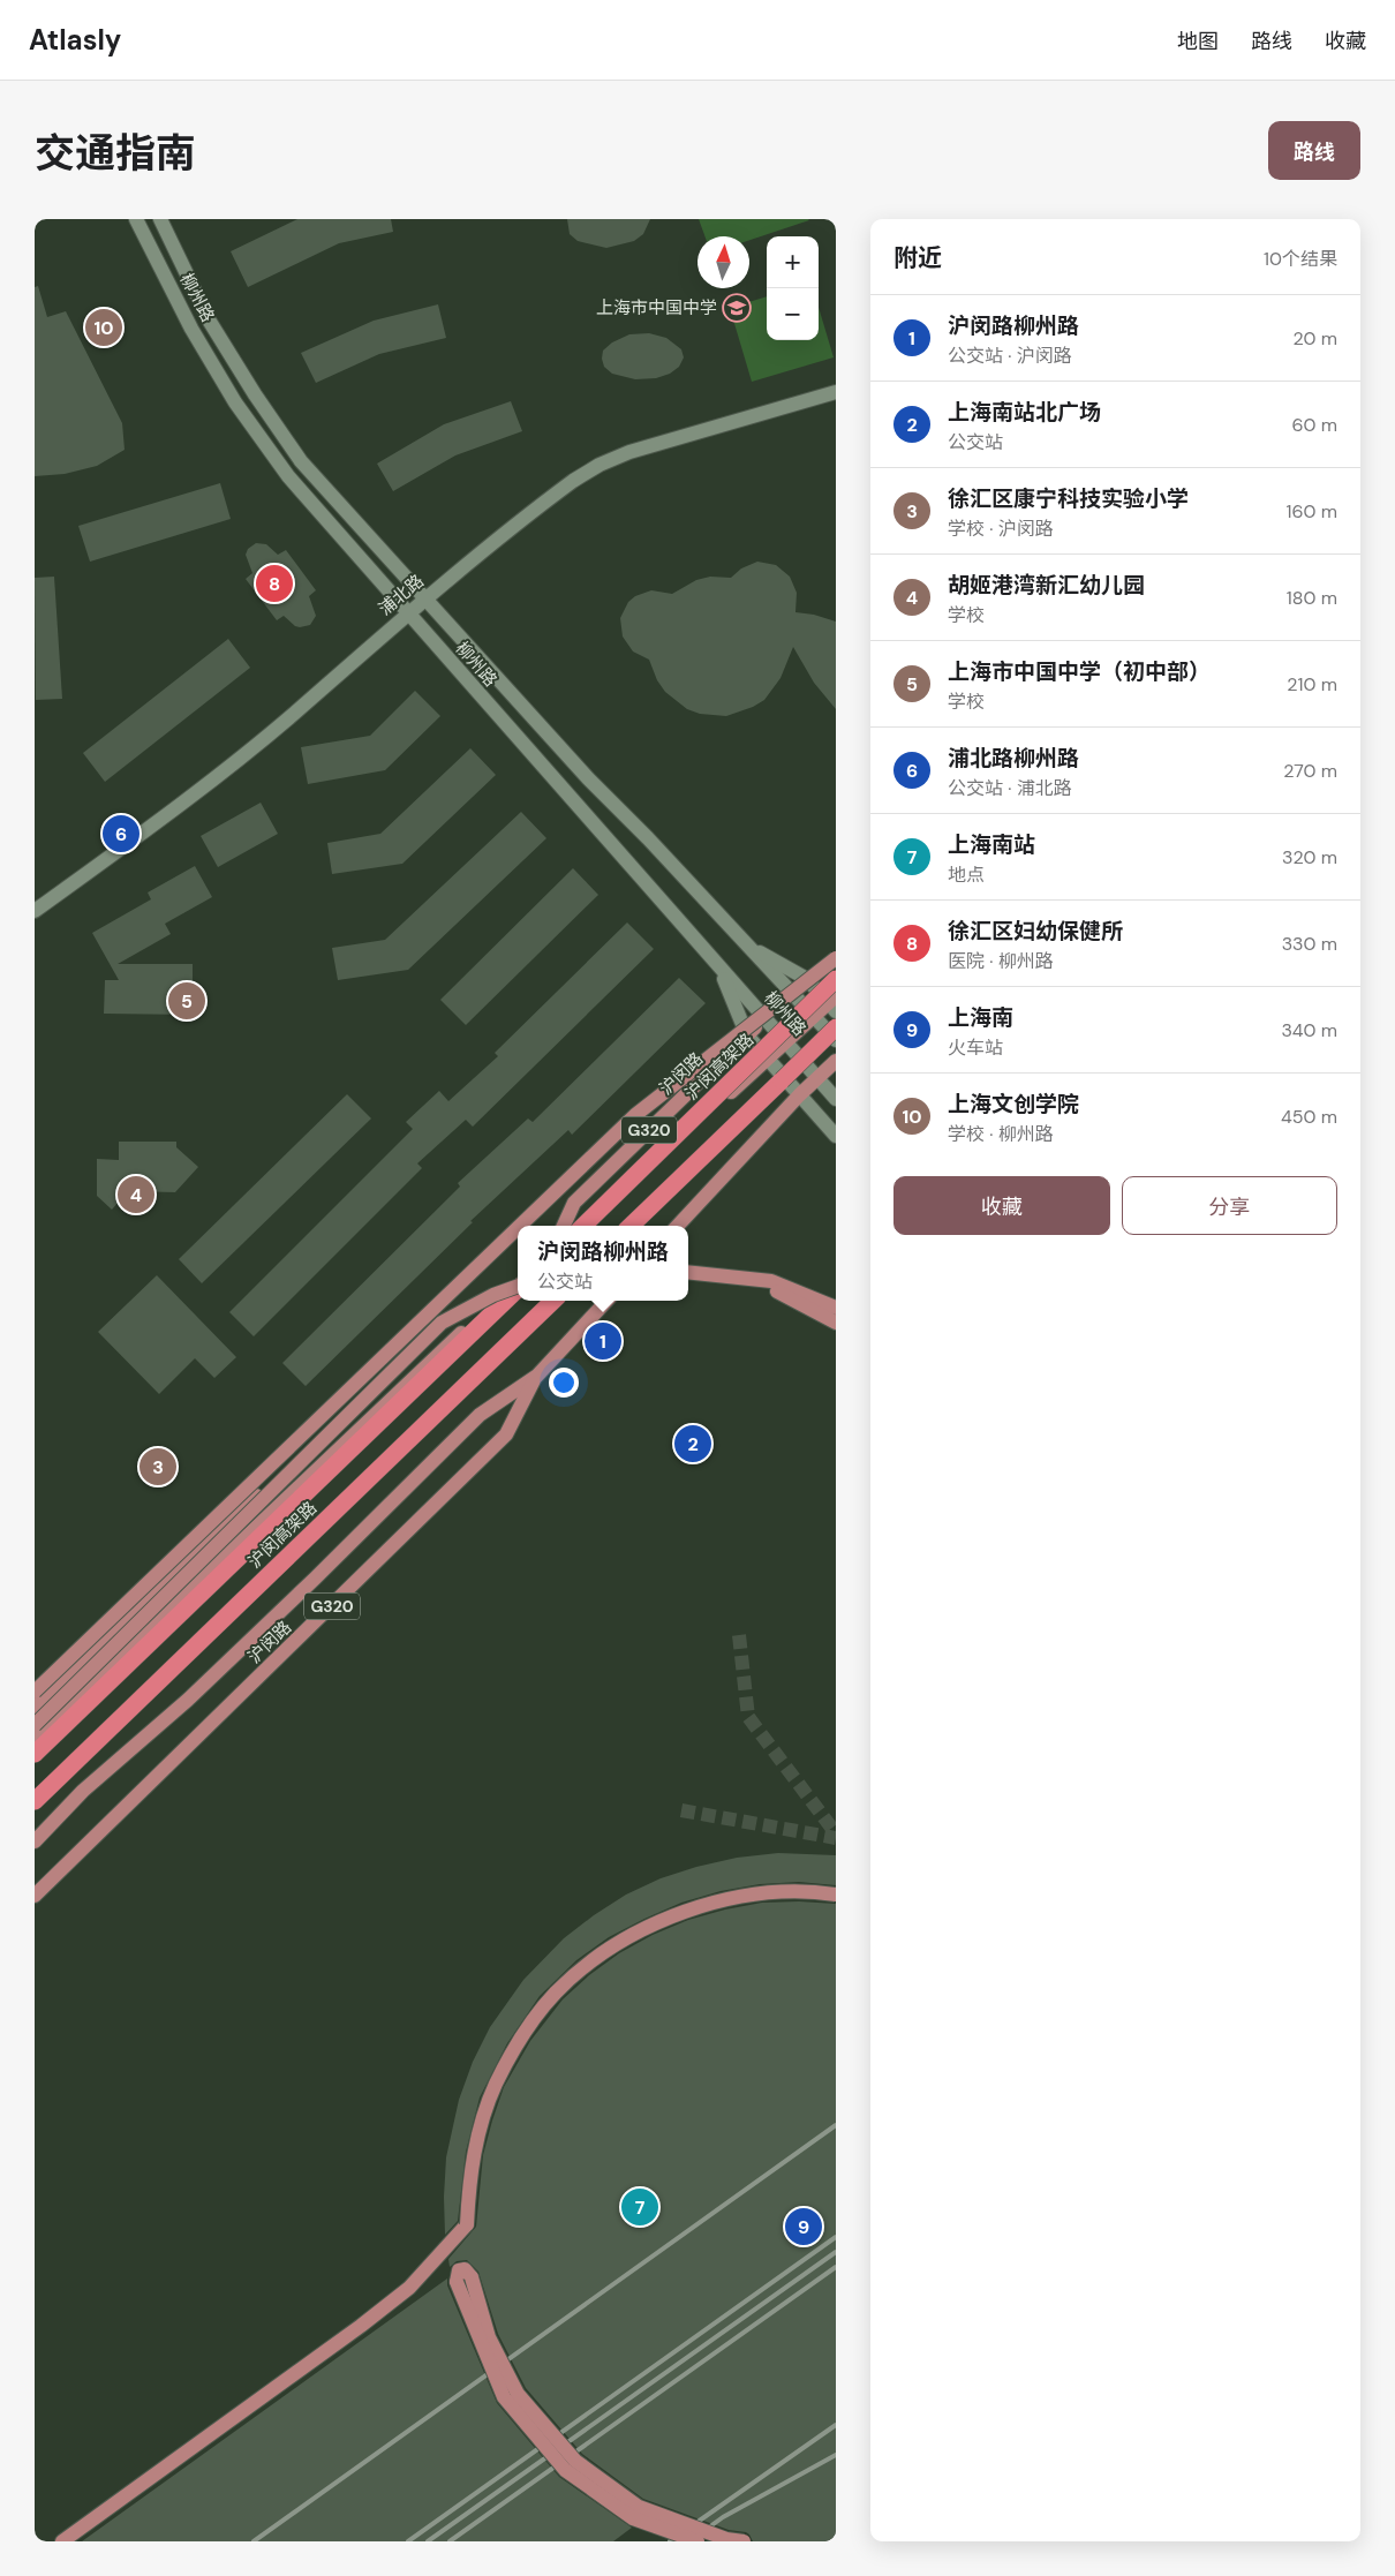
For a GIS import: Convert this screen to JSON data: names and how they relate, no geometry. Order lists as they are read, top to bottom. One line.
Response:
{"streets":{"highway":["沪闵高架路"],"main road":["沪闵路","G320"],"street":["柳州路","浦北路"]},"crossings":[["柳州路","浦北路"],["柳州路","沪闵路"]],"places":{"school or university":["上海市中国中学"]},"north":"top","page":{"header":"Atlasly","nav":["地图","路线","收藏"],"title":"交通指南","buttons":["路线",["收藏","分享"]],"heading":["附近","10个结果"],"map_buttons":["+","−"],"list":[{"mark":"1","name":"沪闵路柳州路","note":"公交站 · 沪闵路","value":"20 m"},{"mark":"2","name":"上海南站北广场","note":"公交站","value":"60 m"},{"mark":"3","name":"徐汇区康宁科技实验小学","note":"学校 · 沪闵路","value":"160 m"},{"mark":"4","name":"胡姬港湾新汇幼儿园","note":"学校","value":"180 m"},{"mark":"5","name":"上海市中国中学（初中部）","note":"学校","value":"210 m"},{"mark":"6","name":"浦北路柳州路","note":"公交站 · 浦北路","value":"270 m"},{"mark":"7","name":"上海南站","note":"地点","value":"320 m"},{"mark":"8","name":"徐汇区妇幼保健所","note":"医院 · 柳州路","value":"330 m"},{"mark":"9","name":"上海南","note":"火车站","value":"340 m"},{"mark":"10","name":"上海文创学院","note":"学校 · 柳州路","value":"450 m"}],"pins":["10","8","6","5","4","1","2","3","7","9"],"popup":["沪闵路柳州路","公交站"]}}
